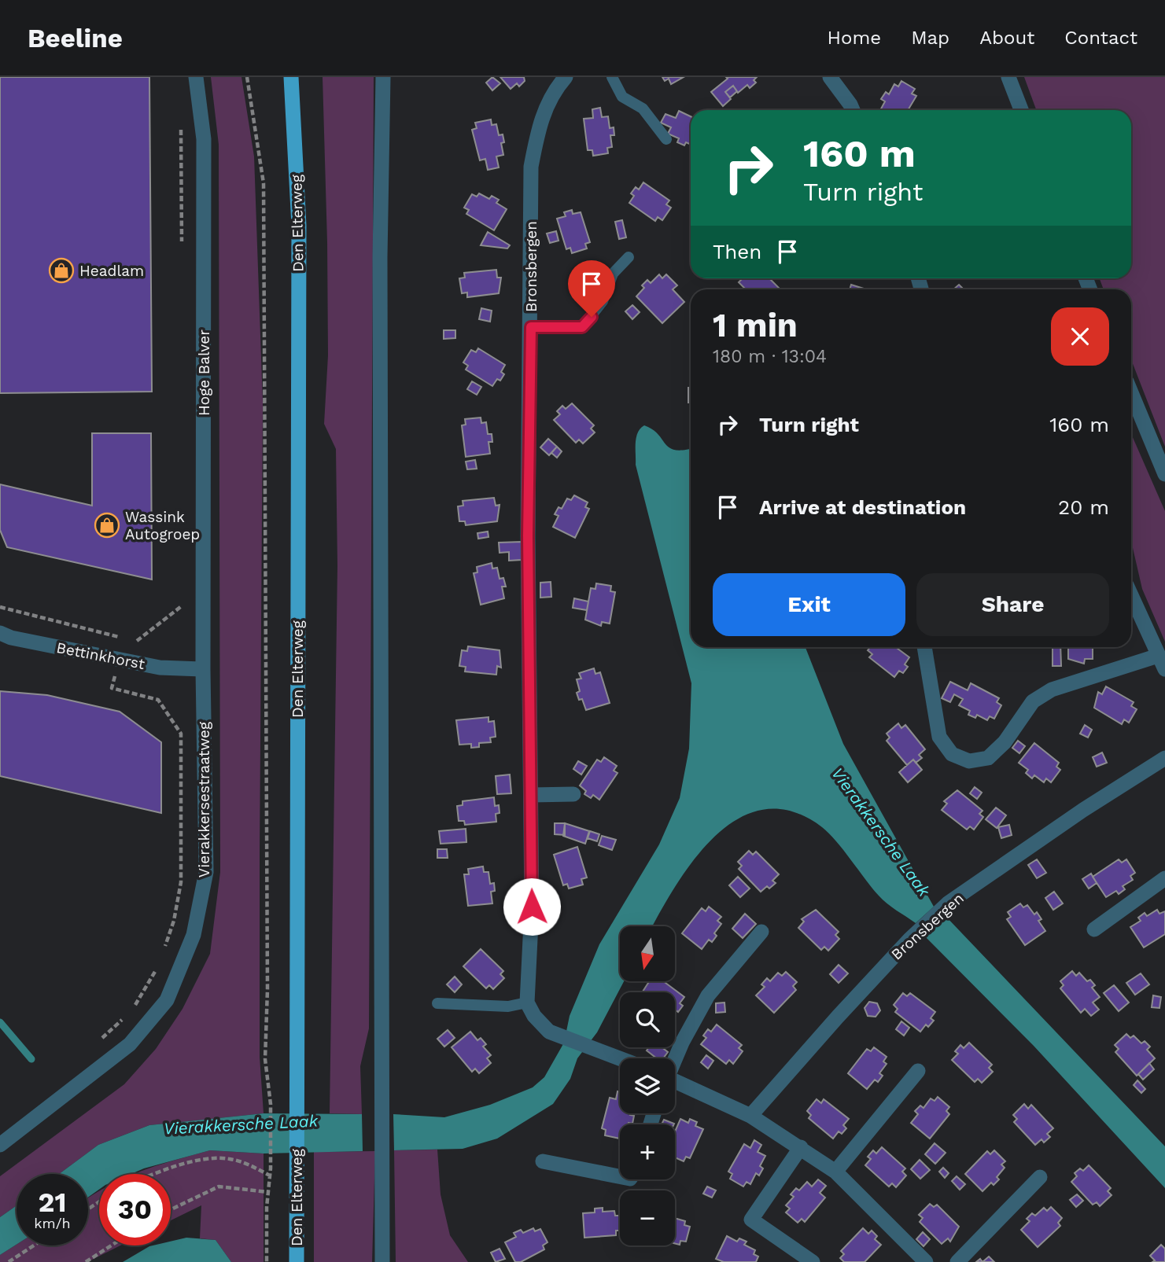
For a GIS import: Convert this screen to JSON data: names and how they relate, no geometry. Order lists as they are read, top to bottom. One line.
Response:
{"streets":{"main road":["Den Elterweg"],"street":["Bronsbergen","Hoge Balver","Bettinkhorst","Vierakkersestraatweg"]},"crossings":[["Hoge Balver","Bettinkhorst"],["Hoge Balver","Vierakkersestraatweg"],["Bettinkhorst","Vierakkersestraatweg"]],"water":["Vierakkersche Laak"],"places":{"shop":["Headlam","Wassink Autogroep"]},"north":"bottom","page":{"header":"Beeline","nav":["Home","Map","About","Contact"],"turn":["160 m","Turn right"],"then":"Then","heading":["1 min","180 m · 13:04"],"list":[{"name":"Turn right","value":"160 m"},{"name":"Arrive at destination","value":"20 m"}],"buttons":["Exit","Share"],"map_buttons":["+","−"],"speed":"21 km/h","limit":"30"}}
